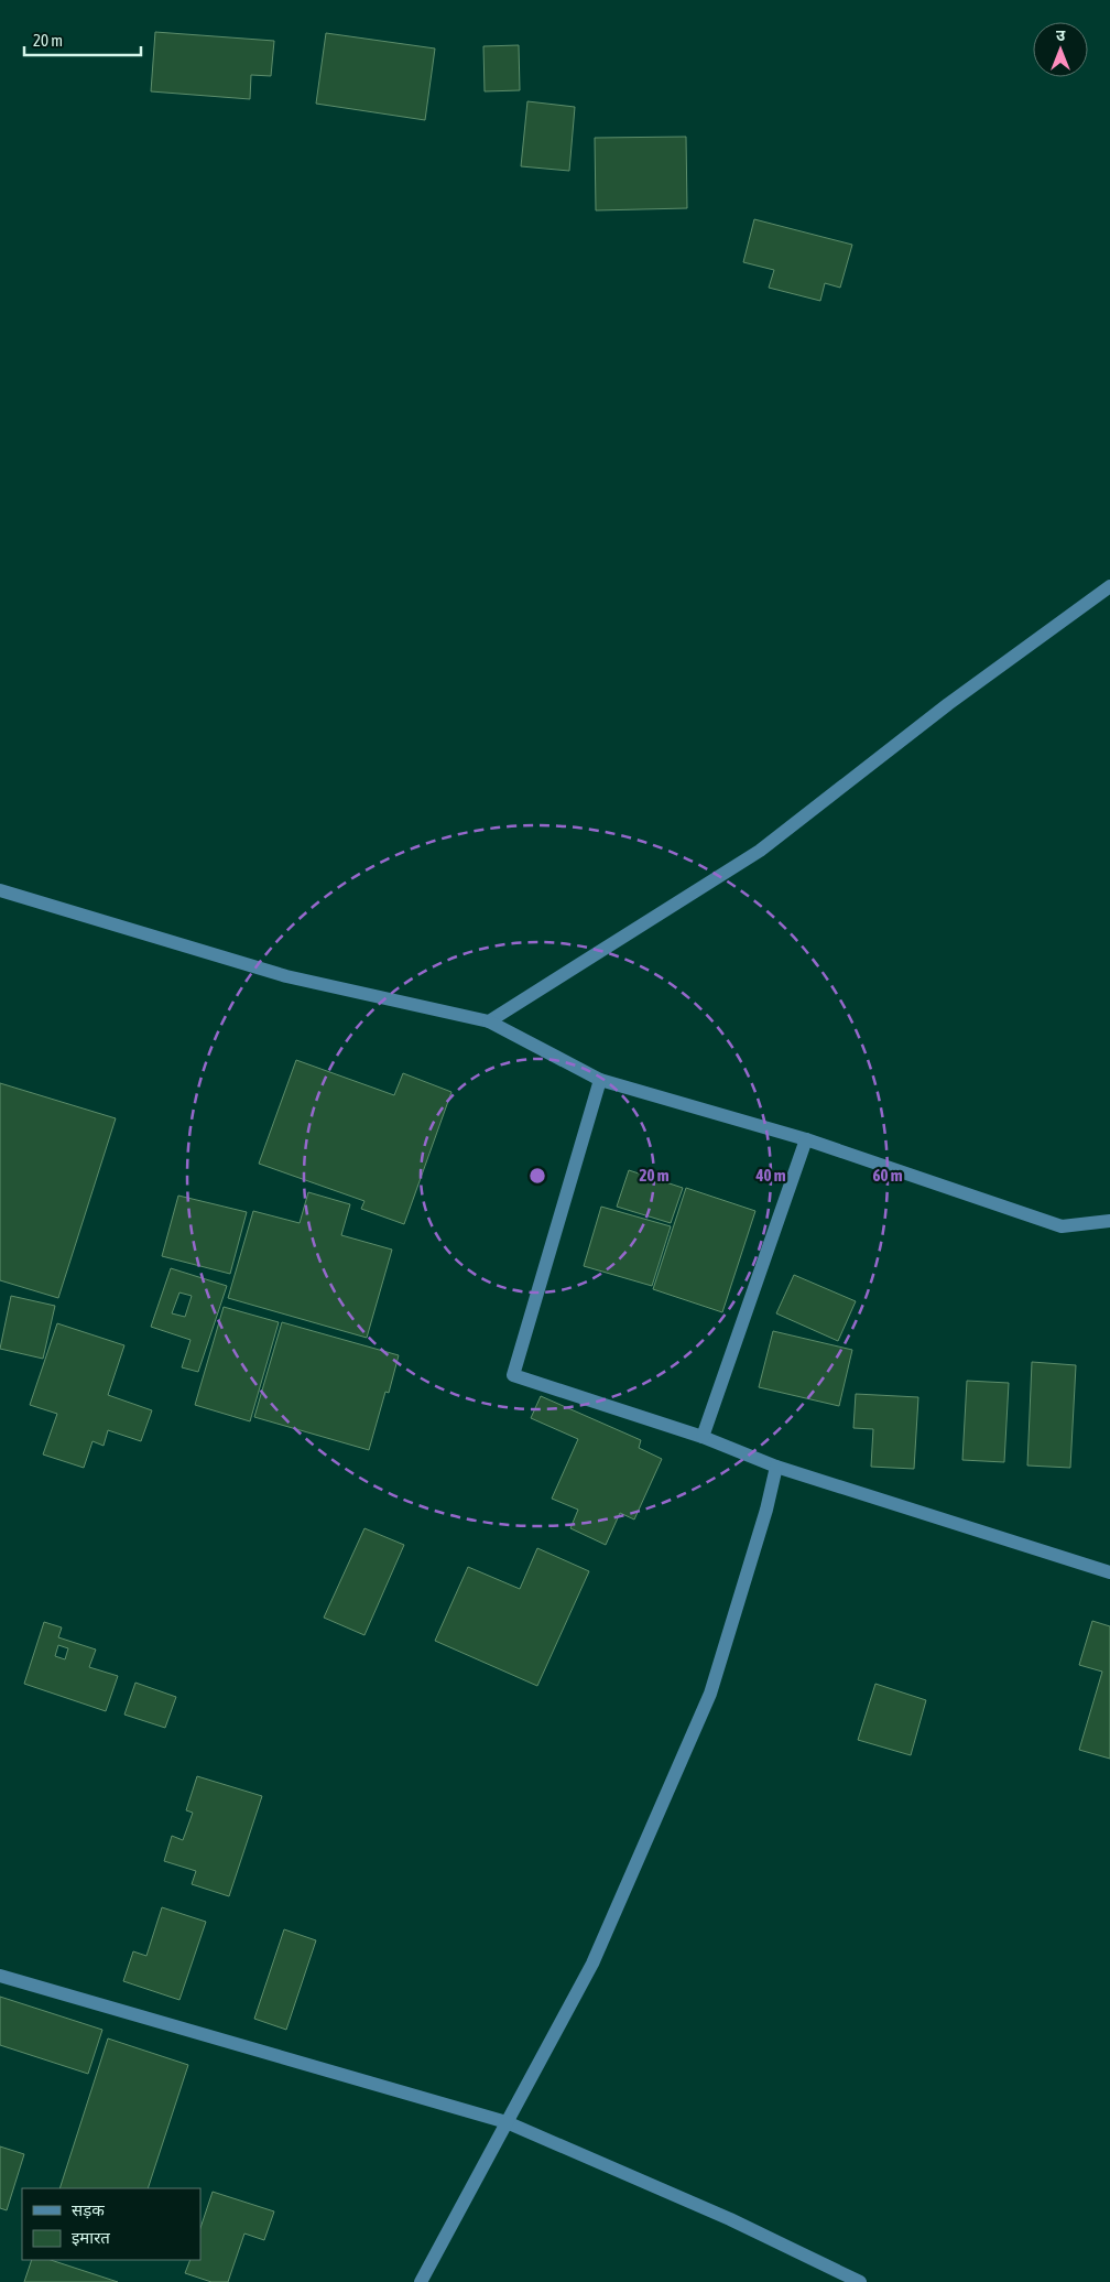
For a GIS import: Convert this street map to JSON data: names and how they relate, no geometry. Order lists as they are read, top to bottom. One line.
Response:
{"legend":["सड़क","इमारत"],"scale_bar":"20 m","north":"top","rings":["20 m","40 m","60 m"]}
